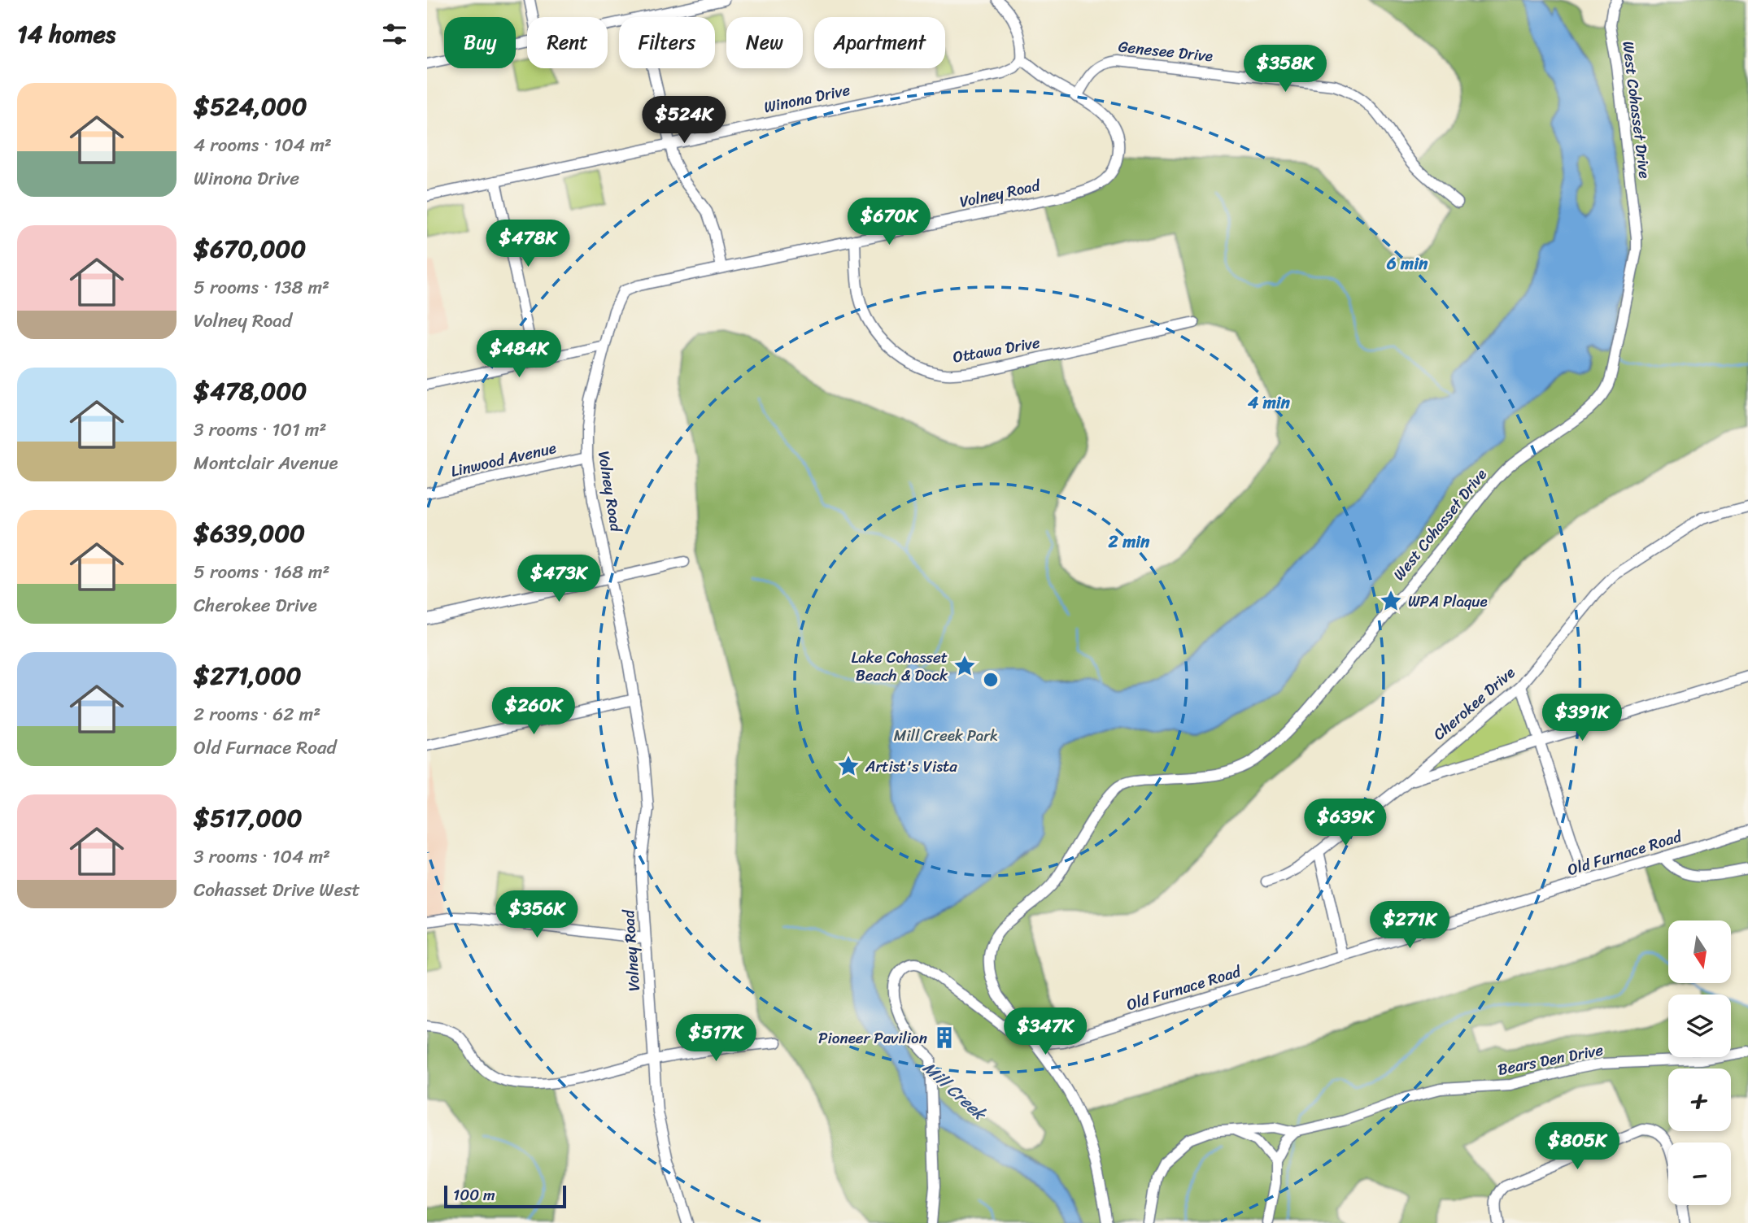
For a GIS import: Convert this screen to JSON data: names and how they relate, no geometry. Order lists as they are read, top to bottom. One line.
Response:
{"streets":{"street":["Genesee Drive","Winona Drive","West Cohasset Drive","Volney Road","Ottawa Drive","Linwood Avenue","Cherokee Drive","Old Furnace Road","Bears Den Drive"]},"crossings":[["Genesee Drive","Volney Road"],["Winona Drive","Volney Road"],["West Cohasset Drive","Old Furnace Road"],["Volney Road","Ottawa Drive"],["Volney Road","Linwood Avenue"]],"water":["Mill Creek"],"parks":["Mill Creek Park"],"places":{"place":["WPA Plaque","Lake Cohasset Beach & Dock","Artist's Vista"],"building":["Pioneer Pavilion"]},"scale_bar":"100 m","north":"bottom","page":{"heading":"14 homes","chip":["Buy","Rent","Filters","New","Apartment"],"price":["$358K","$524K","$670K","$478K","$484K","$473K","$260K","$391K","$639K","$356K","$271K","$347K","$517K","$805K"],"list":[{"name":"$524,000","note":"4 rooms · 104 m² · Winona Drive"},{"name":"$670,000","note":"5 rooms · 138 m² · Volney Road"},{"name":"$478,000","note":"3 rooms · 101 m² · Montclair Avenue"},{"name":"$639,000","note":"5 rooms · 168 m² · Cherokee Drive"},{"name":"$271,000","note":"2 rooms · 62 m² · Old Furnace Road"},{"name":"$517,000","note":"3 rooms · 104 m² · Cohasset Drive West"}],"map_buttons":["+","−"],"scale":"100 m"},"rings":["6 min","4 min","2 min"]}
